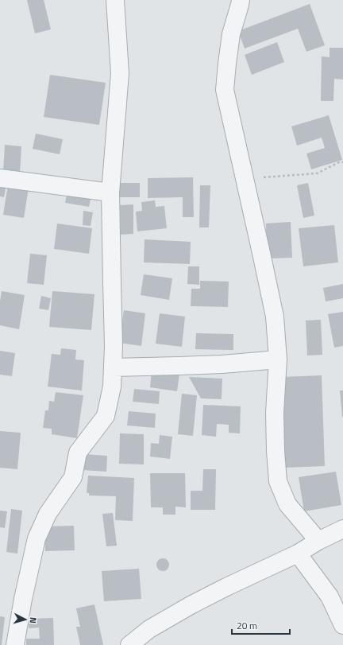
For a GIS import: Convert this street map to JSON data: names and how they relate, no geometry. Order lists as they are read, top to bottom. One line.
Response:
{"scale_bar":"20 m","north":"right"}
